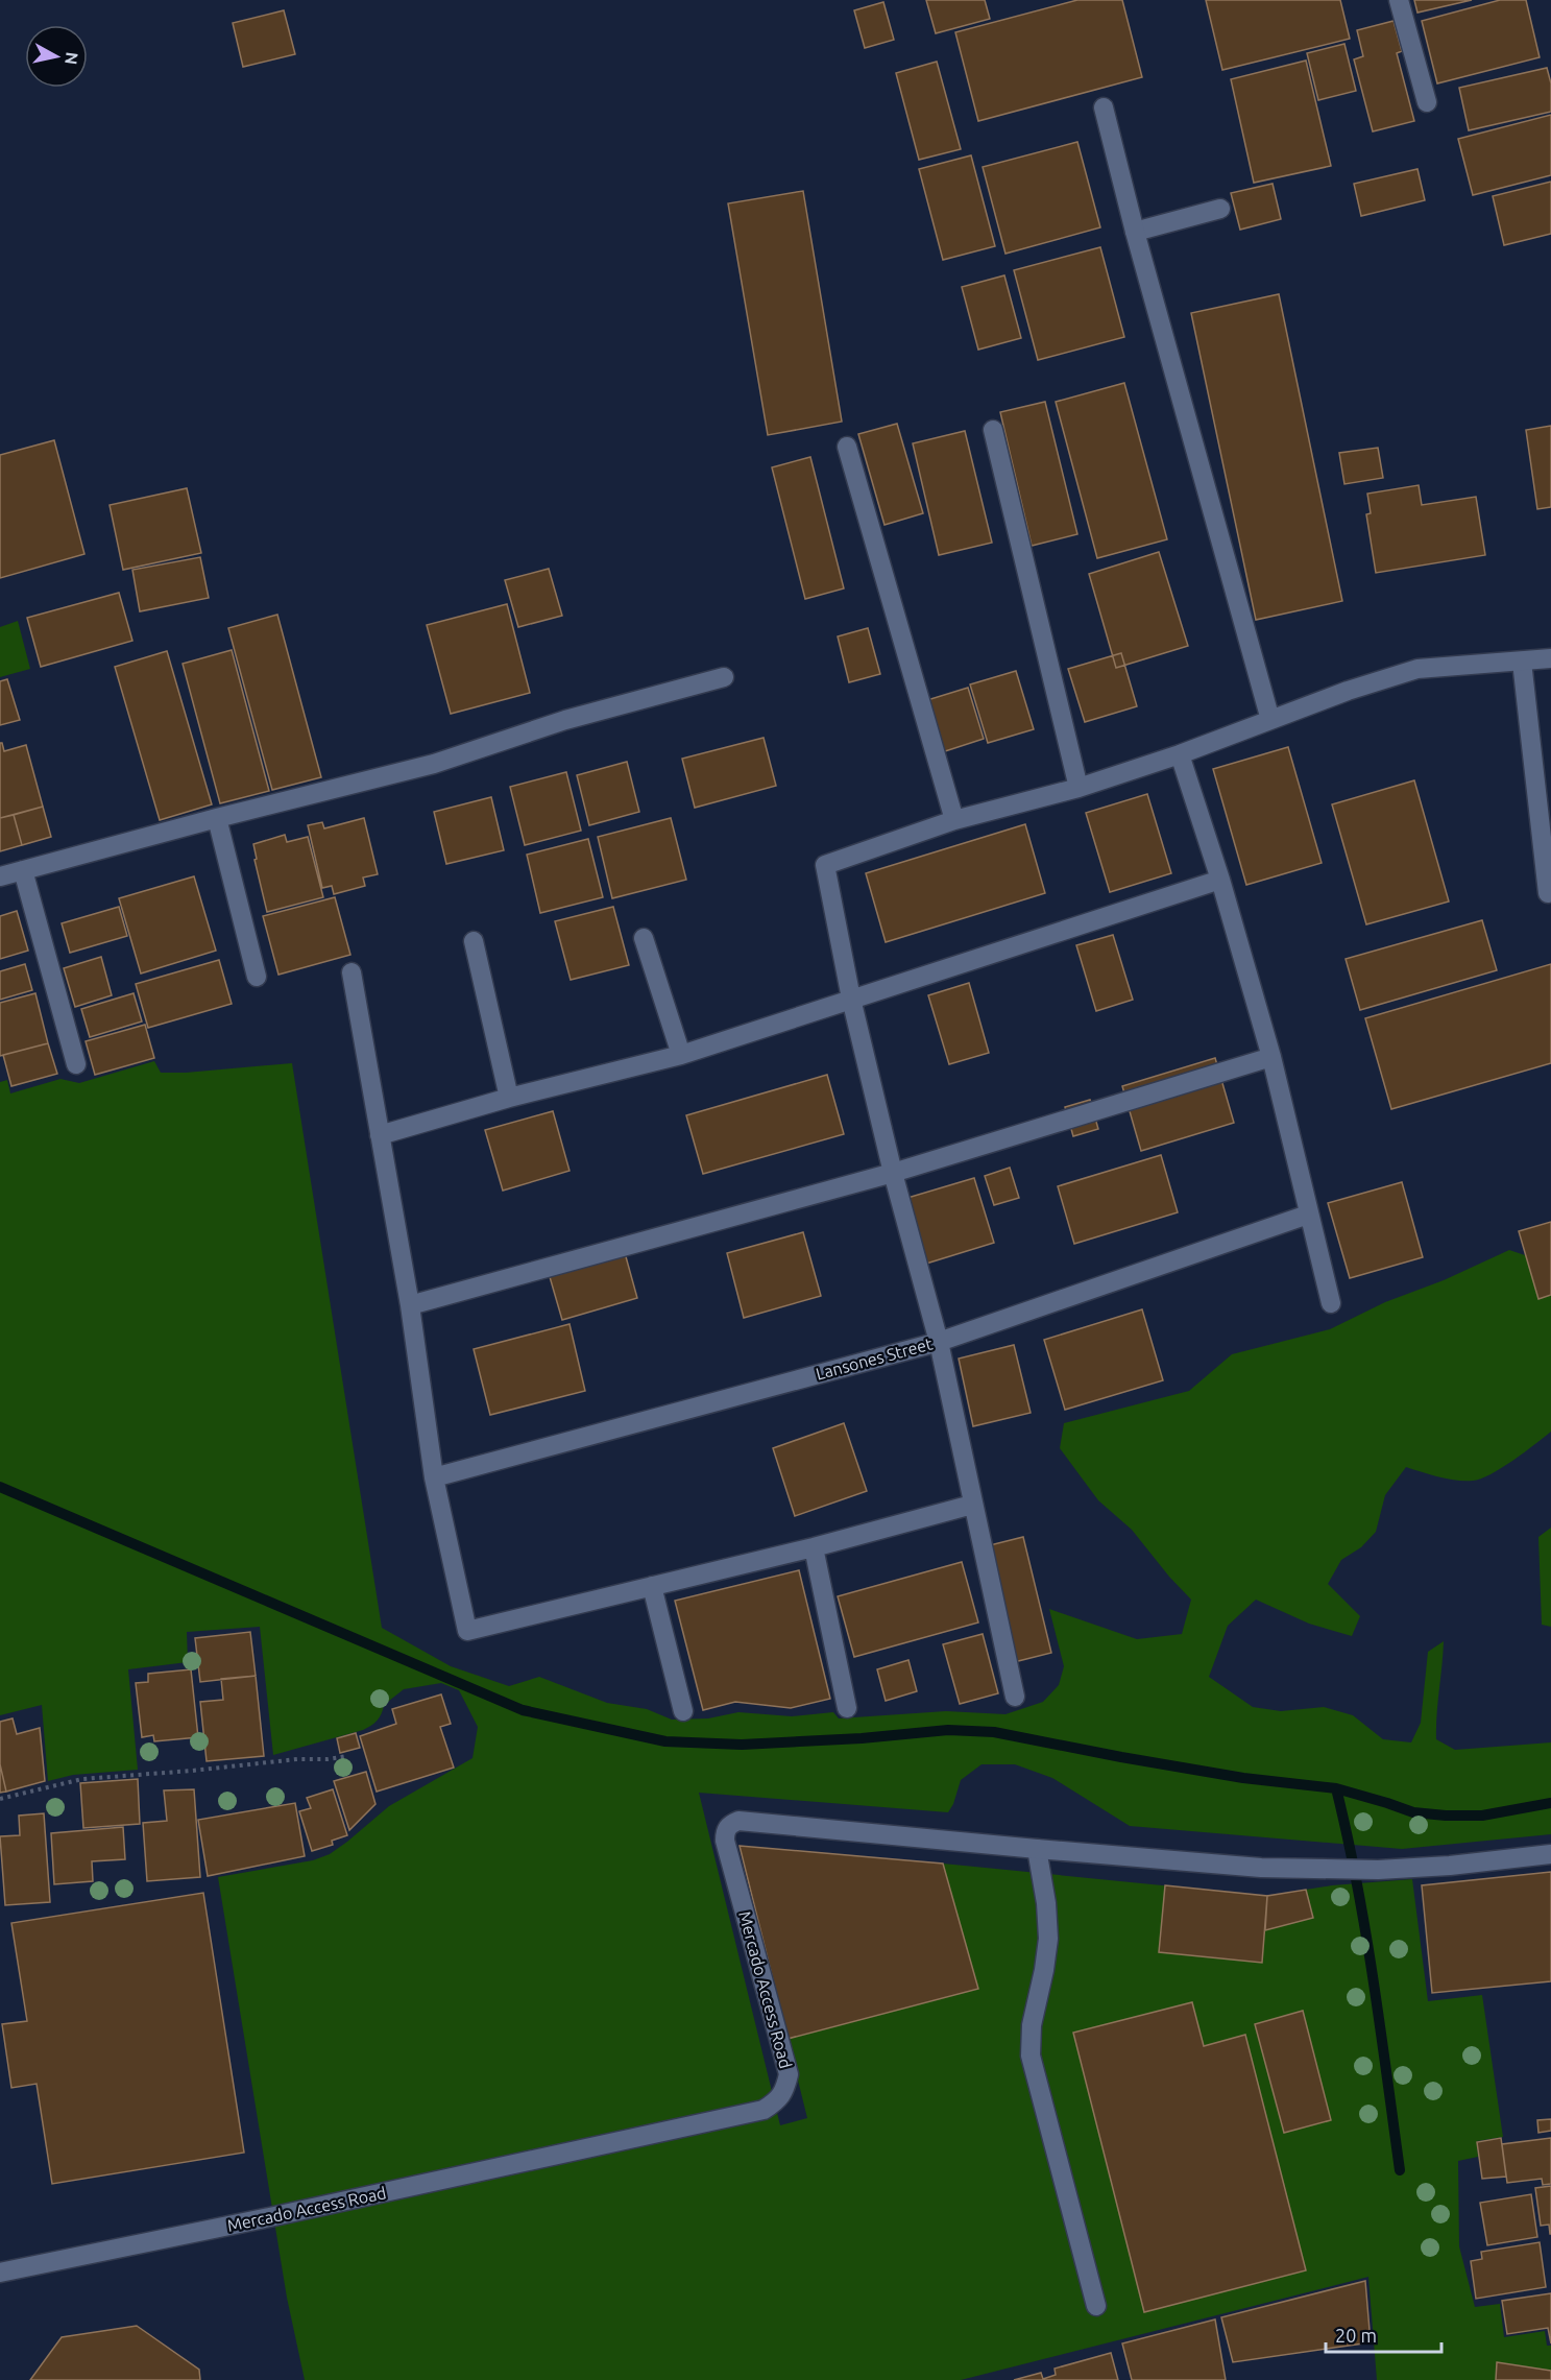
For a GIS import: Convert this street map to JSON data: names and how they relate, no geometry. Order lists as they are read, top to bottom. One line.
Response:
{"streets":{"street":["Lansones Street","Mercado Access Road"]},"scale_bar":"20 m","north":"right"}
